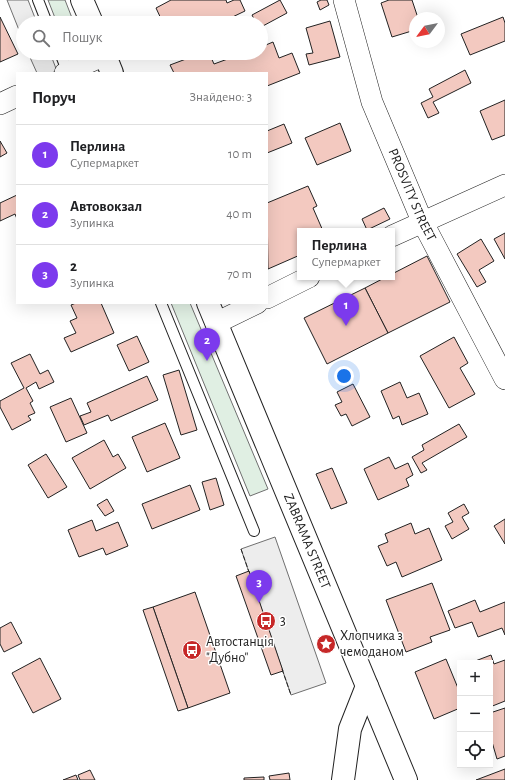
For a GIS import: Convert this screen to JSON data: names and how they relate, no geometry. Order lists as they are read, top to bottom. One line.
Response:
{"streets":{"main road":["ZABRAMA STREET"],"street":["PROSVITY STREET"]},"places":{"bus stop":["3","Автостанція \"Дубно\""],"place":["Хлопчика з чемоданом"]},"north":"bottom left","page":{"search":"Пошук","heading":["Поруч","Знайдено: 3"],"list":[{"mark":"1","name":"Перлина","note":"Супермаркет","value":"10 m"},{"mark":"2","name":"Автовокзал","note":"Зупинка","value":"40 m"},{"mark":"3","name":"2","note":"Зупинка","value":"70 m"}],"popup":["Перлина","Супермаркет"],"pins":["1","2","3"],"map_buttons":["+","−"]}}
